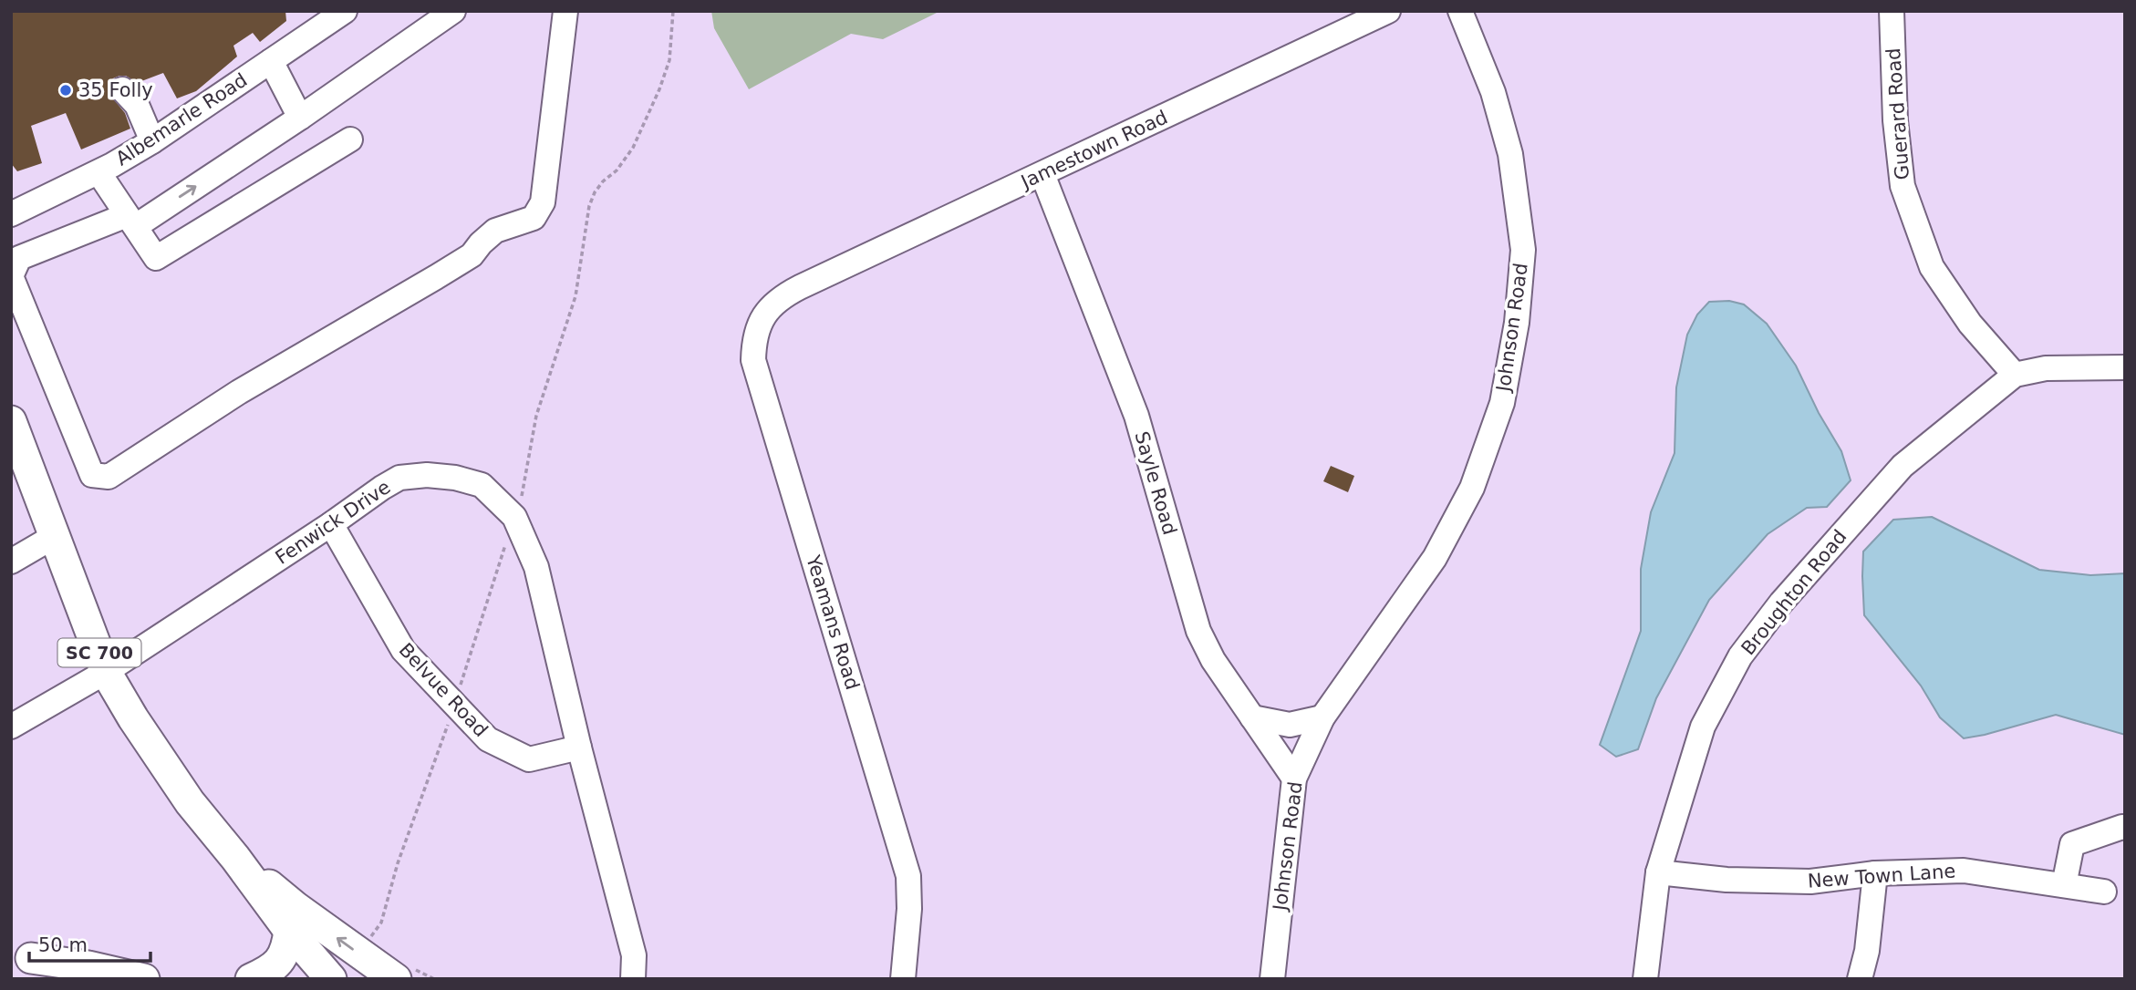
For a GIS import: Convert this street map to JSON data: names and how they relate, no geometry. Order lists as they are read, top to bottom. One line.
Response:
{"streets":{"main road":["SC 700"],"street":["Guerard Road","Albemarle Road","Jamestown Road","Johnson Road","Sayle Road","Fenwick Drive","Broughton Road","Yeamans Road","Belvue Road","New Town Lane"]},"crossings":[["Guerard Road","Broughton Road"],["Jamestown Road","Sayle Road"],["Jamestown Road","Yeamans Road"],["Johnson Road","Sayle Road"],["Fenwick Drive","SC 700"],["Fenwick Drive","Belvue Road"],["Broughton Road","New Town Lane"]],"places":["35 Folly"],"scale_bar":"50 m"}
